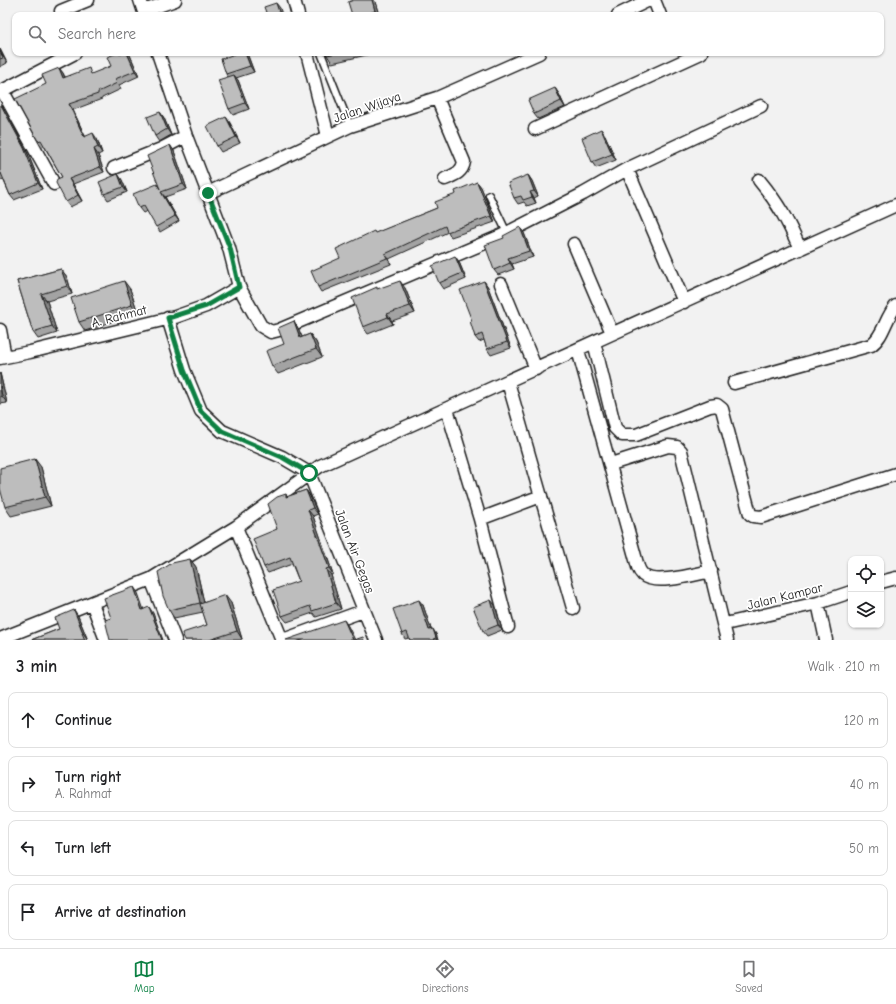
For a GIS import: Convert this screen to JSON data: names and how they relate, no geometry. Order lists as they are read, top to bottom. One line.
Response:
{"streets":{"street":["Jalan Wijaya","A. Rahmat","Jalan Air Gegas","Jalan Kampar"]},"page":{"search":"Search here","heading":["3 min","Walk · 210 m"],"list":[["Continue","120 m"],["Turn right","A. Rahmat","40 m"],["Turn left","50 m"],"Arrive at destination"],"nav":["Map","Directions","Saved"]}}
